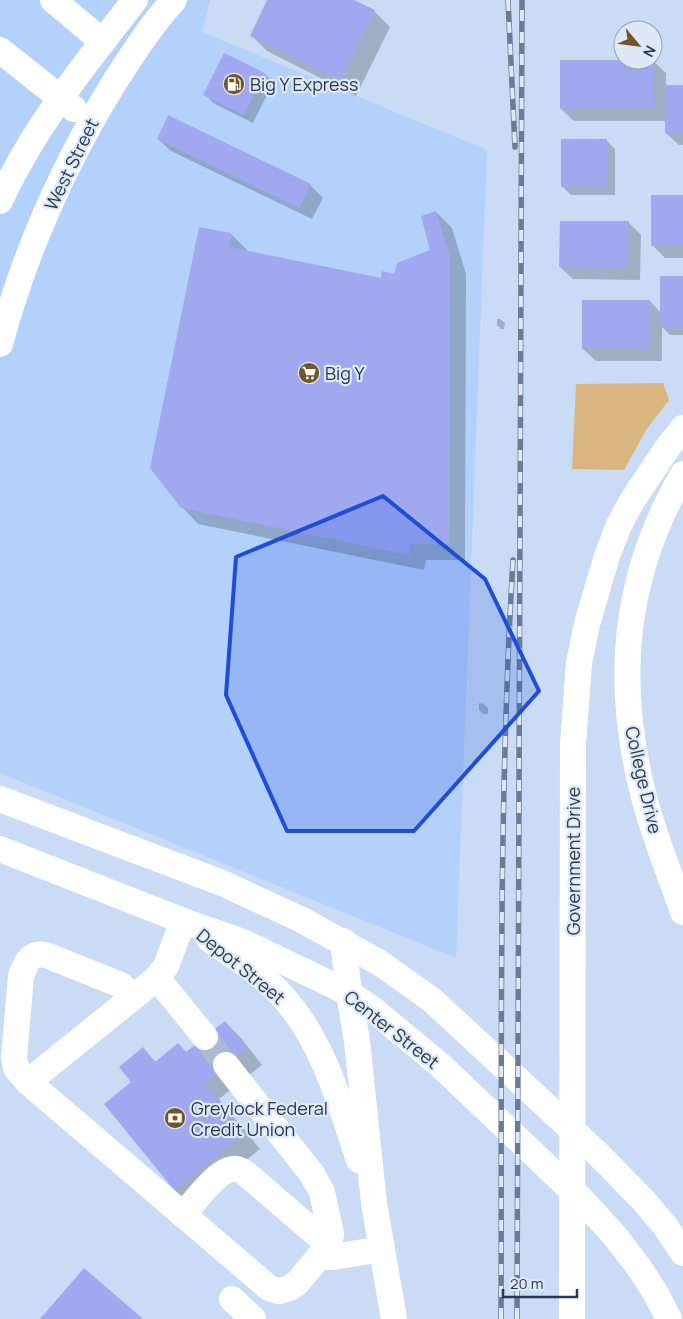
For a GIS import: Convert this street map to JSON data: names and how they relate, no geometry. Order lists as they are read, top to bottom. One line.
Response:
{"streets":{"street":["West Street","College Drive","Government Drive","Depot Street","Center Street"]},"crossings":[["Depot Street","Center Street"]],"places":{"fuel station":["Big Y Express"],"supermarket":["Big Y"],"bank":["Greylock Federal Credit Union"]},"scale_bar":"20 m","north":"bottom right"}
